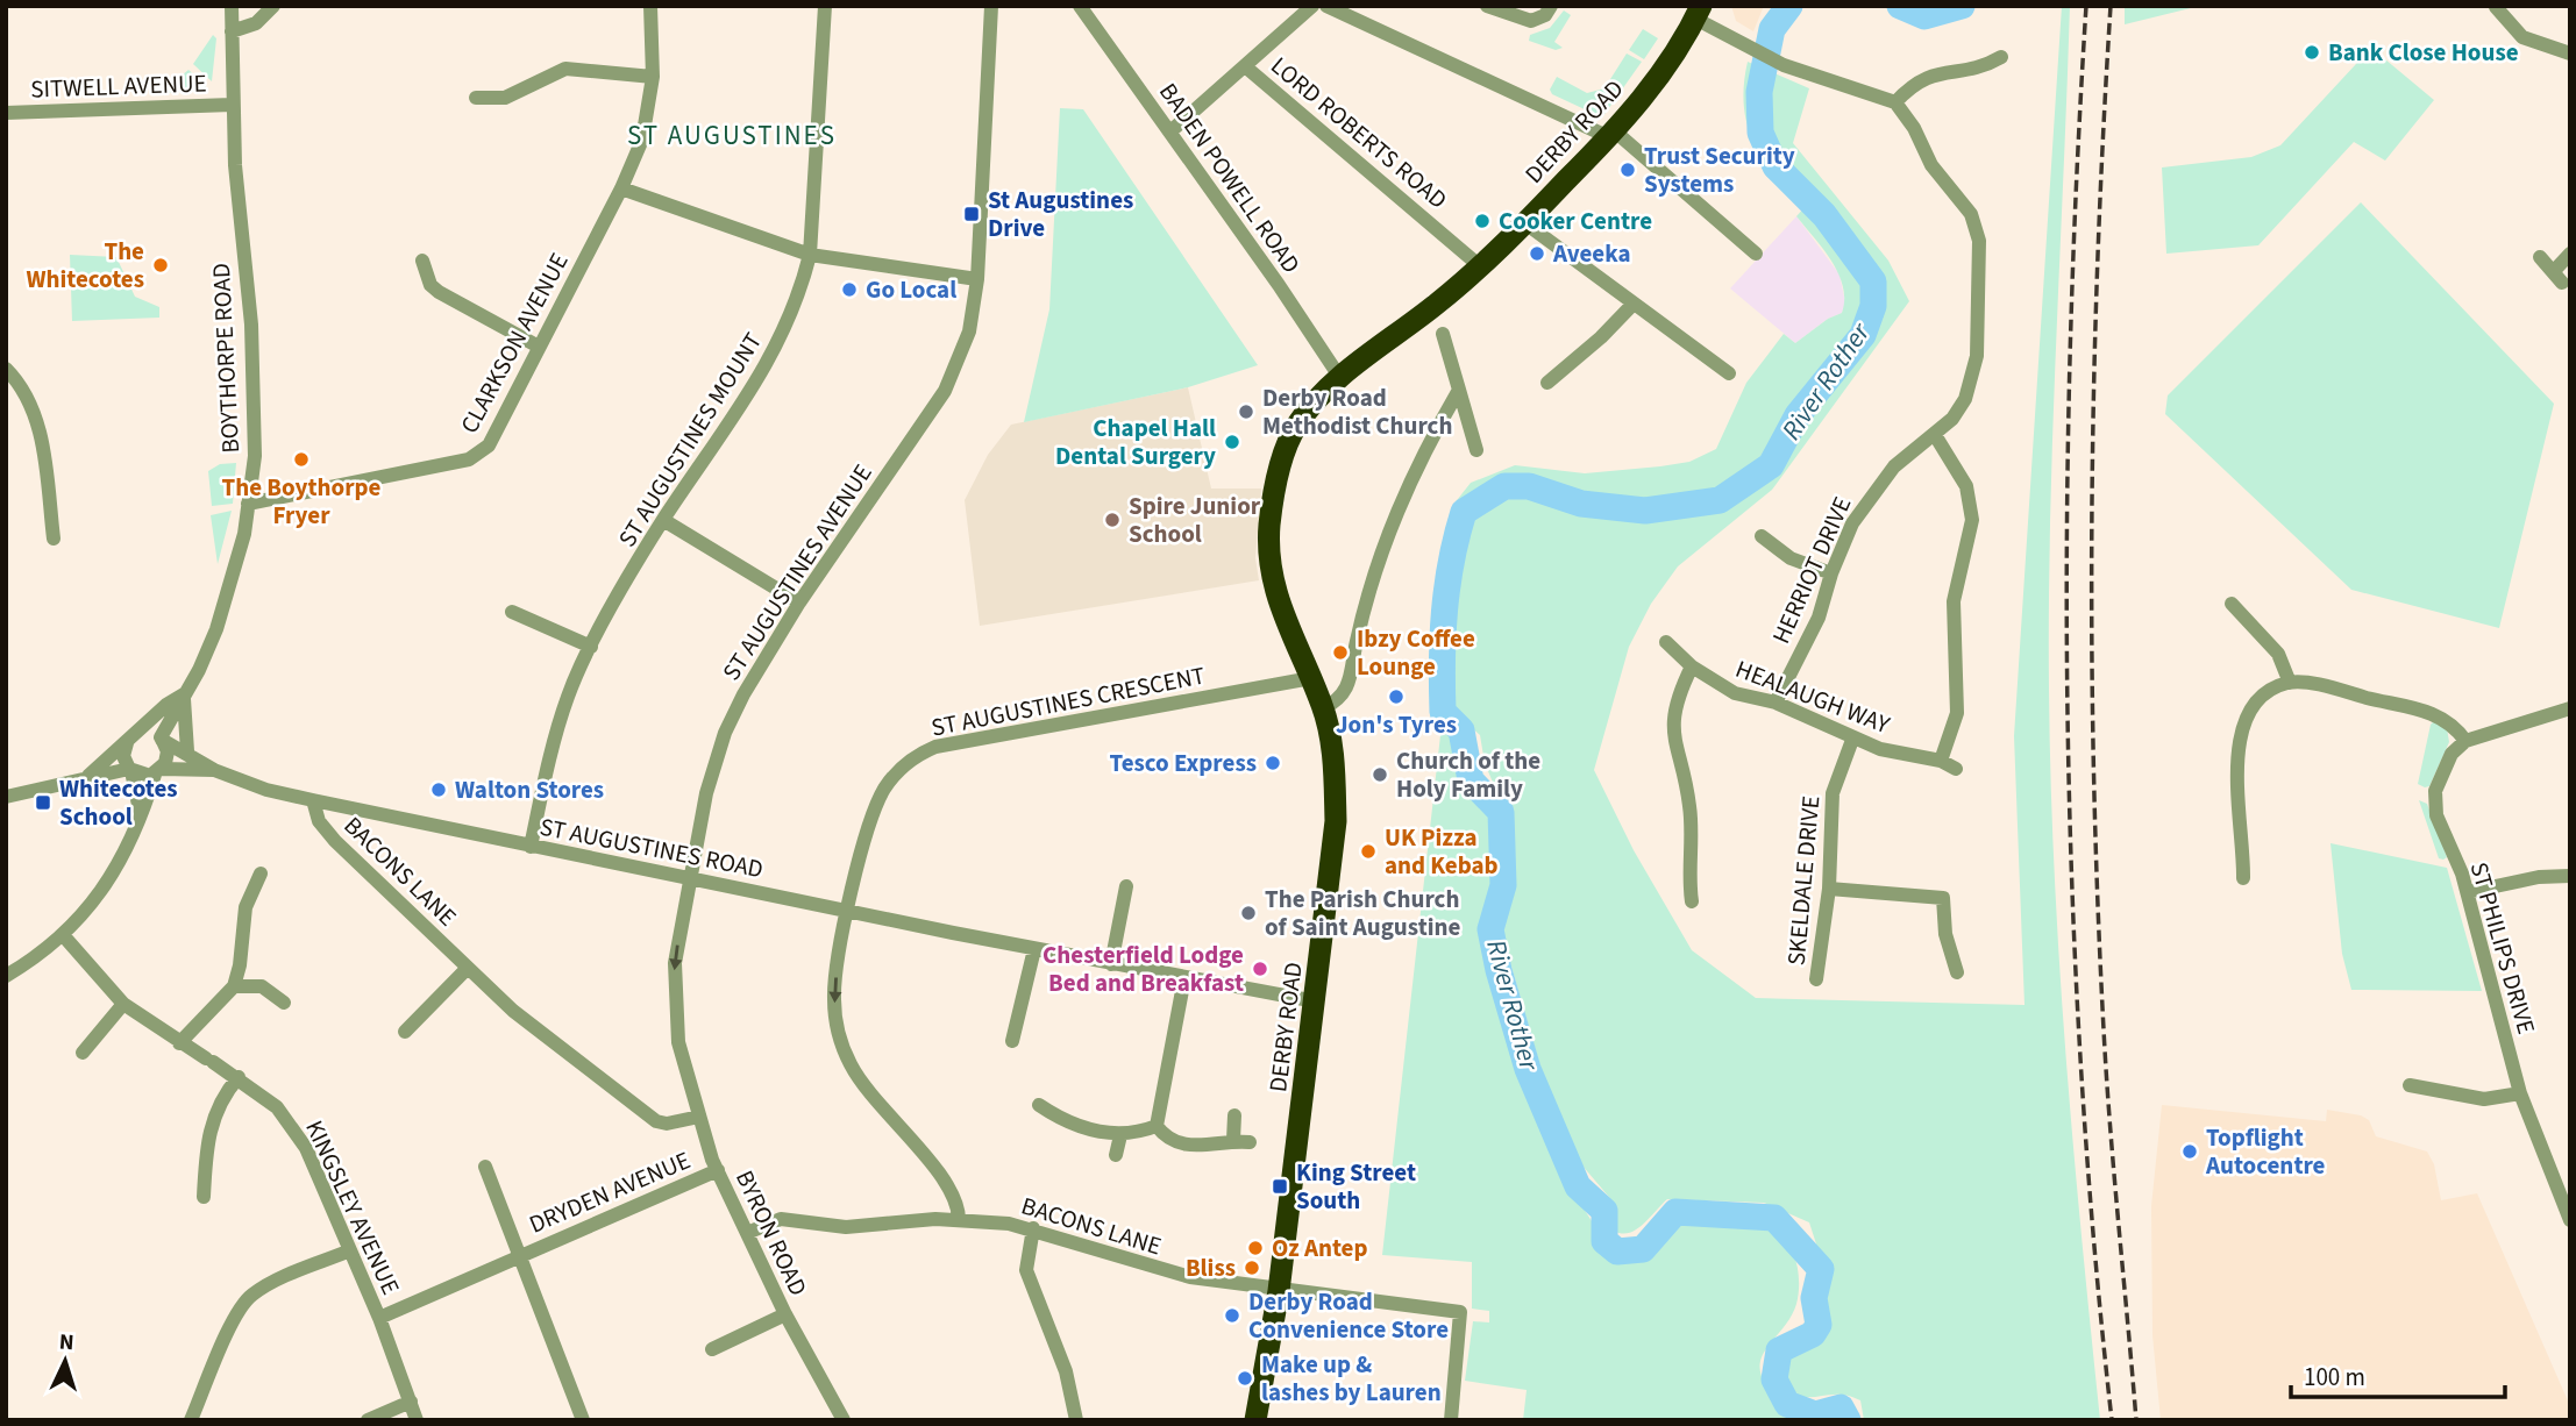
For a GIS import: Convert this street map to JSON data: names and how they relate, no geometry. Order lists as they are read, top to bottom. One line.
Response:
{"streets":{"highway":["DERBY ROAD"],"street":["SITWELL AVENUE","LORD ROBERTS ROAD","BADEN POWELL ROAD","CLARKSON AVENUE","BOYTHORPE ROAD","ST AUGUSTINES MOUNT","HERRIOT DRIVE","ST AUGUSTINES AVENUE","HEALAUGH WAY","ST AUGUSTINES CRESCENT","ST AUGUSTINES ROAD","BACONS LANE","SKELDALE DRIVE","ST PHILIPS DRIVE","DRYDEN AVENUE","KINGSLEY AVENUE","BYRON ROAD"]},"crossings":[["SITWELL AVENUE","BOYTHORPE ROAD"],["DERBY ROAD","LORD ROBERTS ROAD"],["DERBY ROAD","BADEN POWELL ROAD"],["DERBY ROAD","ST AUGUSTINES CRESCENT"],["DERBY ROAD","ST AUGUSTINES ROAD"],["DERBY ROAD","BACONS LANE"],["CLARKSON AVENUE","BOYTHORPE ROAD"],["BOYTHORPE ROAD","ST AUGUSTINES ROAD"],["ST AUGUSTINES MOUNT","ST AUGUSTINES ROAD"],["HERRIOT DRIVE","HEALAUGH WAY"],["ST AUGUSTINES AVENUE","ST AUGUSTINES ROAD"],["ST AUGUSTINES AVENUE","BACONS LANE"],["ST AUGUSTINES AVENUE","DRYDEN AVENUE"],["ST AUGUSTINES AVENUE","BYRON ROAD"],["HEALAUGH WAY","SKELDALE DRIVE"],["ST AUGUSTINES CRESCENT","ST AUGUSTINES ROAD"],["ST AUGUSTINES CRESCENT","BACONS LANE"],["ST AUGUSTINES ROAD","BACONS LANE"],["BACONS LANE","BYRON ROAD"],["DRYDEN AVENUE","KINGSLEY AVENUE"],["DRYDEN AVENUE","BYRON ROAD"]],"one_way":["ST AUGUSTINES CRESCENT"],"districts":["ST AUGUSTINES"],"water":["River Rother"],"places":{"other":["Bank Close House","Trust Security Systems","Cooker Centre","Aveeka","The Whitecotes","Go Local","Derby Road Methodist Church","Chapel Hall Dental Surgery","The Boythorpe Fryer","Spire Junior School","Ibzy Coffee Lounge","Jon's Tyres","Tesco Express","Church of the Holy Family","Walton Stores","UK Pizza and Kebab","The Parish Church of Saint Augustine","Chesterfield Lodge Bed and Breakfast","Topflight Autocentre","Oz Antep","Bliss","Derby Road Convenience Store","Make up & lashes by Lauren"],"transit":["St Augustines Drive","Whitecotes School","King Street South"]},"scale_bar":"100 m","north":"top"}
